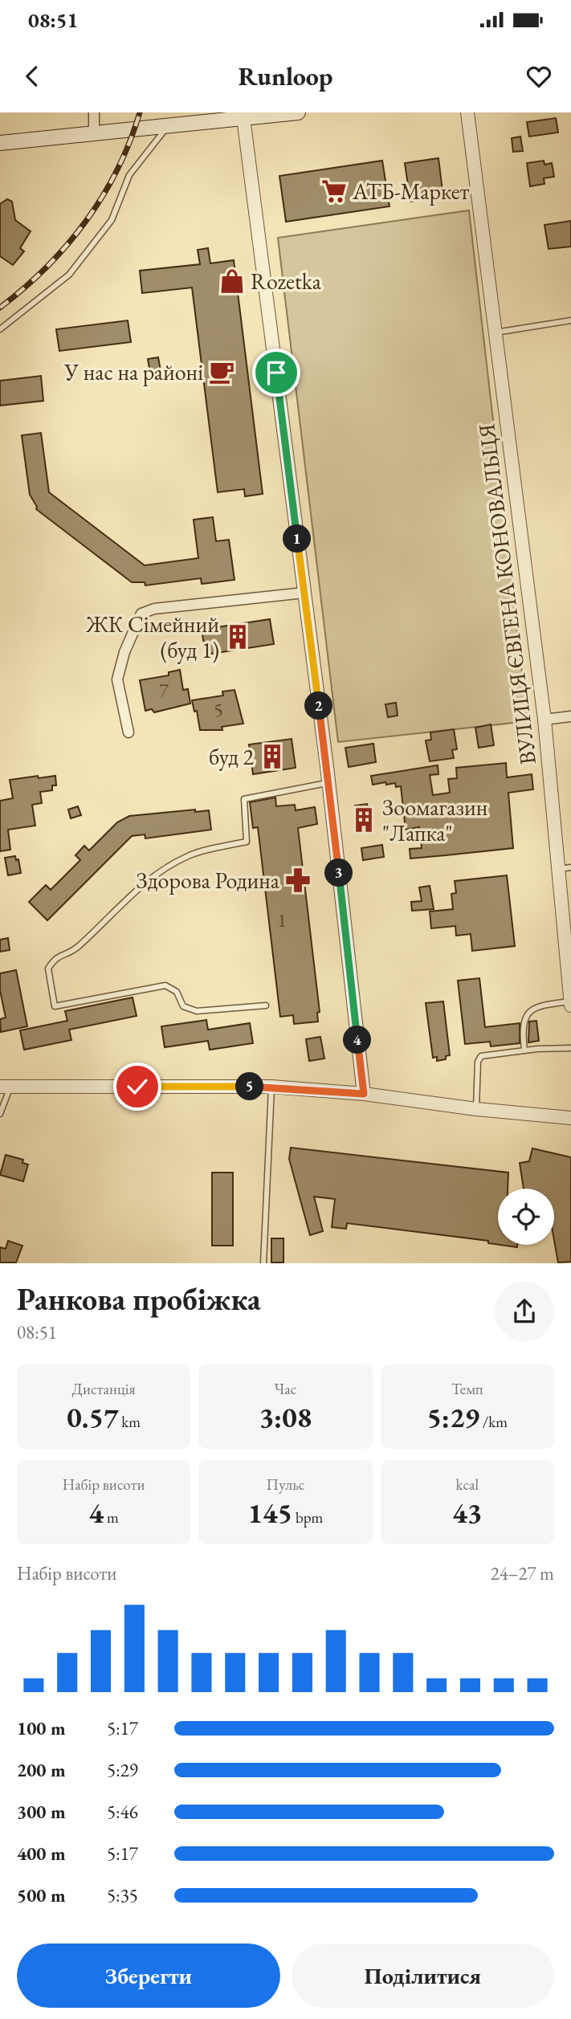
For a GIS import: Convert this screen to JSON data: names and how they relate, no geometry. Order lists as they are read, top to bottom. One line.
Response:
{"streets":{"street":["ВУЛИЦЯ ЄВГЕНА КОНОВАЛЬЦЯ"]},"places":{"supermarket":["АТБ-Маркет"],"shop":["Rozetka"],"cafe":["У нас на районі"],"building":["ЖК Сімейний (буд 1)","буд 2","Зоомагазин \"Лапка\""],"pharmacy":["Здорова Родина"]},"house_numbers":["7","5","1"],"page":{"status":"08:51","header":"Runloop","pins":["1","2","3","4","5"],"heading":["Ранкова пробіжка","08:51"],"stats":[["Дистанція","0.57 km"],["Час","3:08"],["Темп","5:29 /km"],["Набір висоти","4 m"],["Пульс","145 bpm"],["kcal","43"]],"chart":["Набір висоти","24–27 m"],"list":[{"name":"100 m","note":"5:17"},{"name":"200 m","note":"5:29"},{"name":"300 m","note":"5:46"},{"name":"400 m","note":"5:17"},{"name":"500 m","note":"5:35"}],"buttons":["Зберегти","Поділитися"]}}
